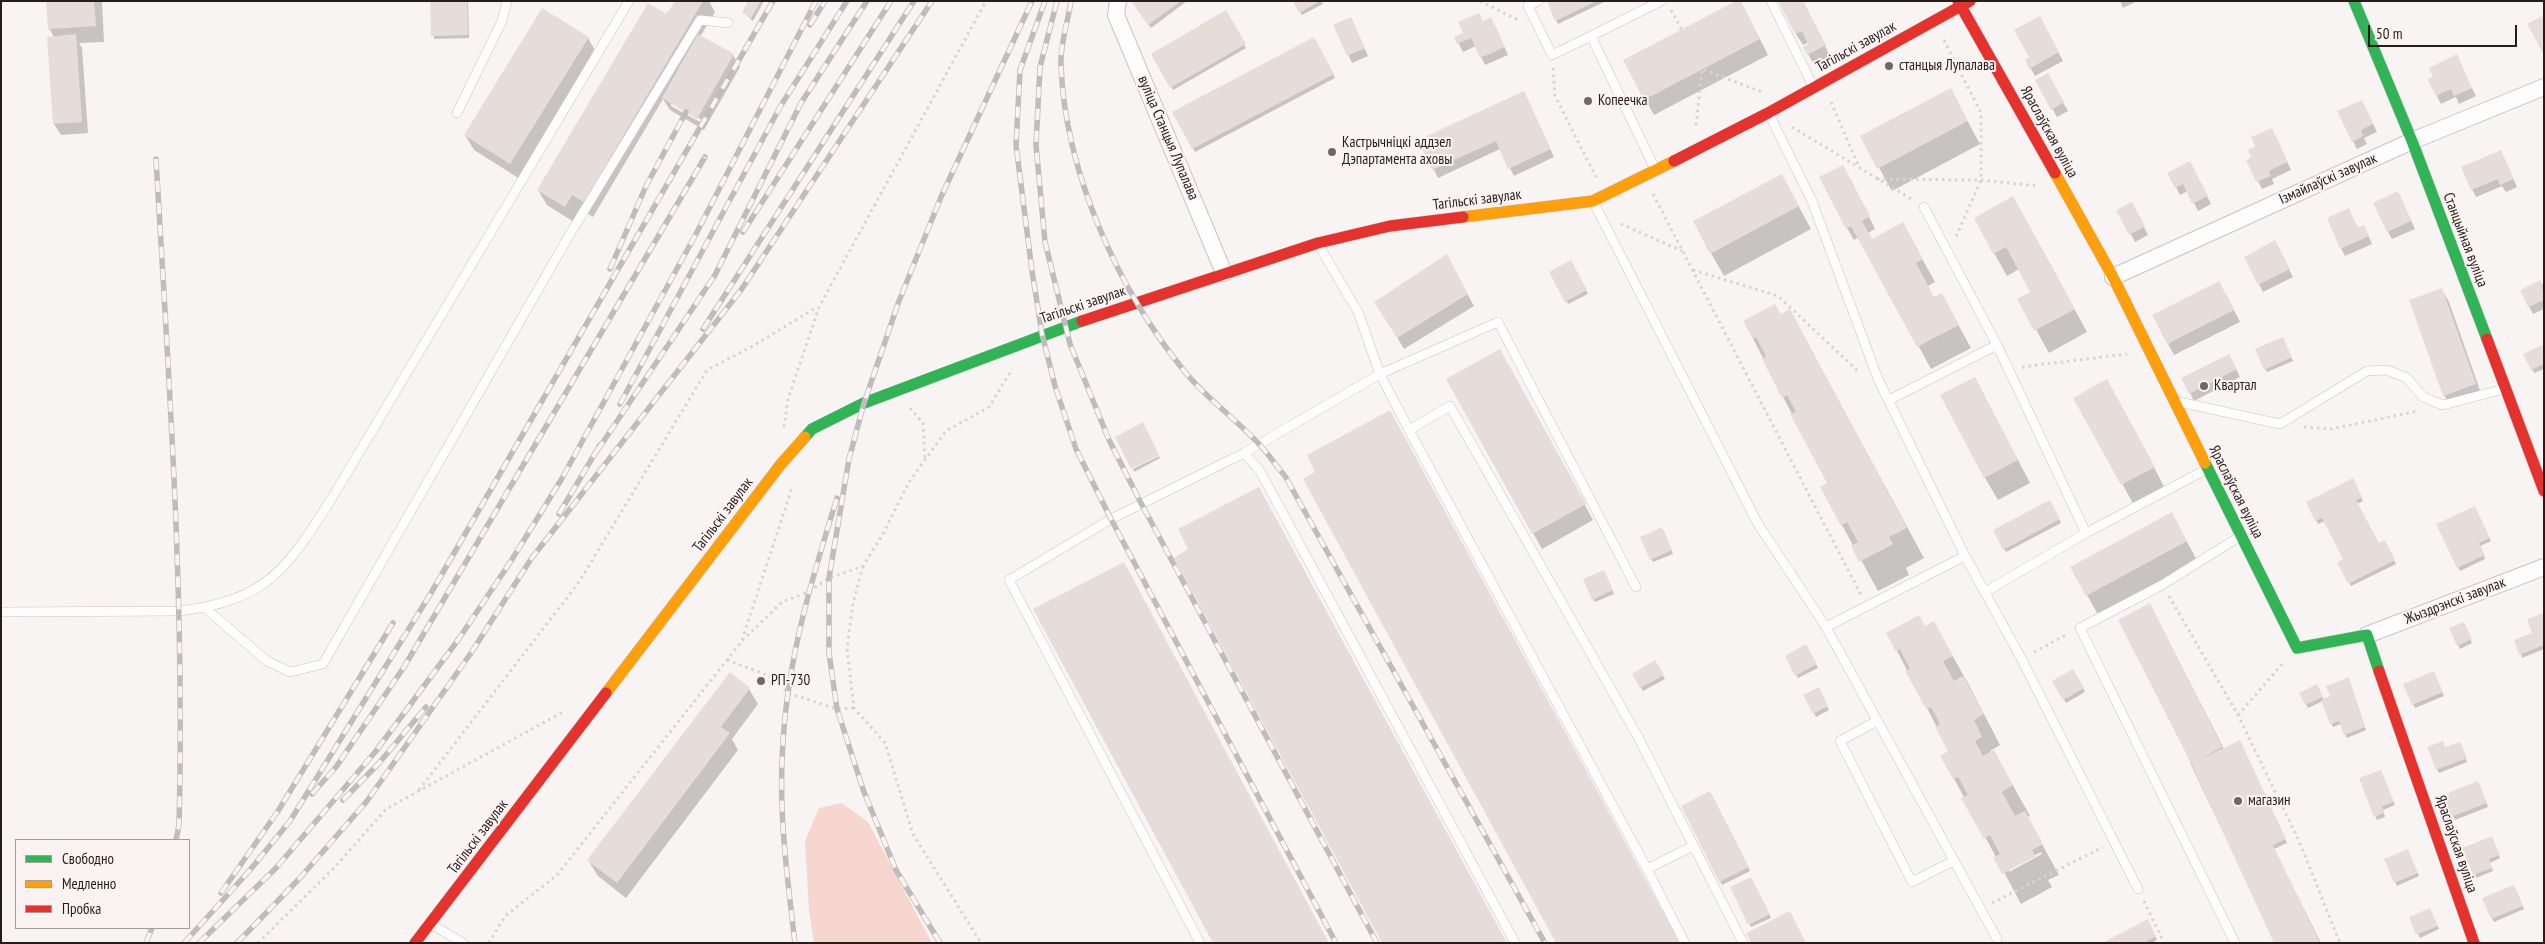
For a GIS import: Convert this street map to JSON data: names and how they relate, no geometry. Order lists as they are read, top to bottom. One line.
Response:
{"streets":{"main road":["Тагільскі завулак","Яраслаўская вуліца","Станцыйная вуліца"],"street":["вуліца Станцыя Лупалава","Ізмайлаўскі завулак","Жыздрэнскі завулак"]},"crossings":[["Тагільскі завулак","Яраслаўская вуліца"],["Тагільскі завулак","вуліца Станцыя Лупалава"],["Яраслаўская вуліца","Ізмайлаўскі завулак"],["Яраслаўская вуліца","Жыздрэнскі завулак"],["Ізмайлаўскі завулак","Станцыйная вуліца"]],"places":["станцыя Лупалава","Копеечка","Кастрычніцкі аддзел Дэпартамента аховы","Квартал","РП-730","магазин"],"legend":["Свободно","Медленно","Пробка"],"scale_bar":"50 m"}
